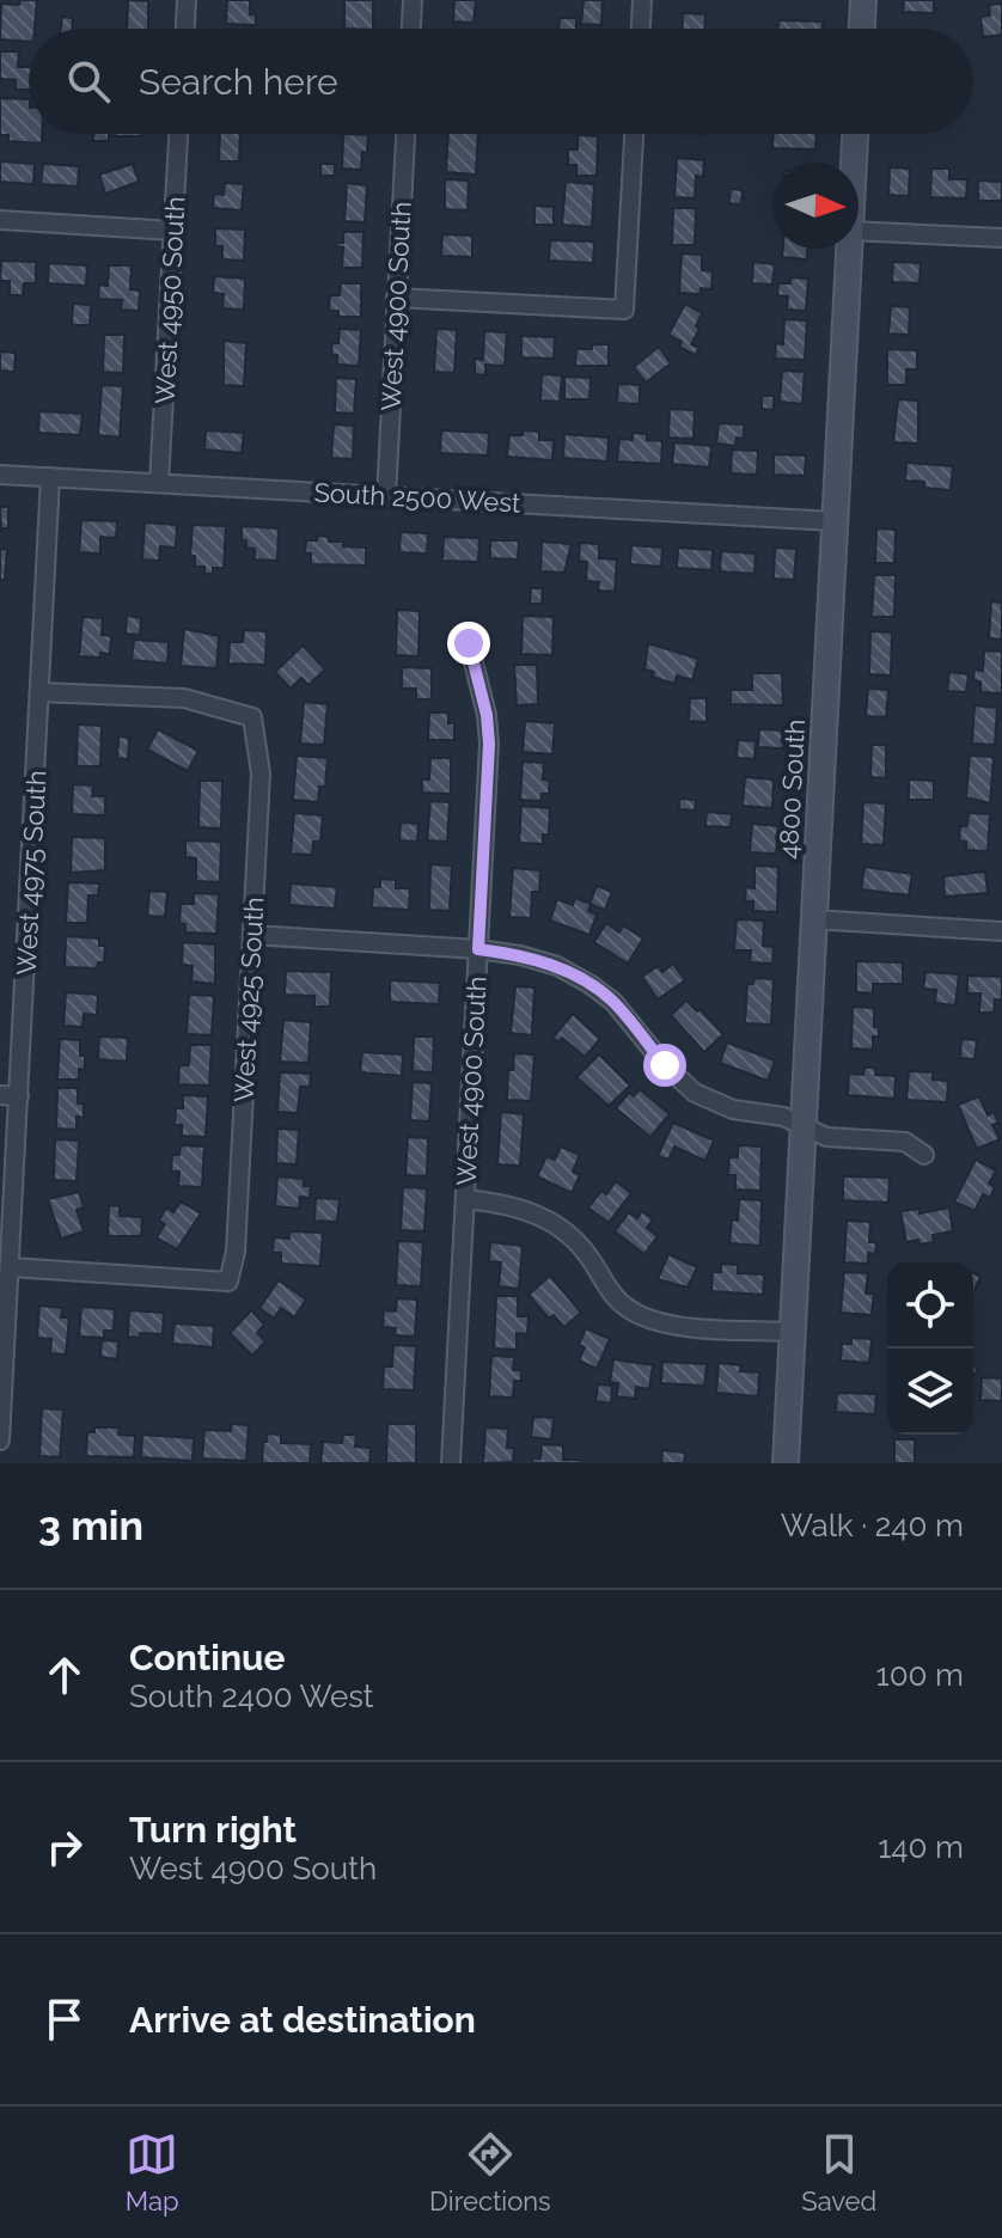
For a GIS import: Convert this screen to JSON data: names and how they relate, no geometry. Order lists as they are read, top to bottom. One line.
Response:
{"streets":{"main road":["4800 South"],"street":["West 4950 South","West 4900 South","South 2500 West","West 4975 South","West 4925 South"]},"crossings":[["West 4950 South","South 2500 West"],["West 4900 South","South 2500 West"],["South 2500 West","4800 South"],["South 2500 West","West 4975 South"],["West 4975 South","West 4925 South"]],"north":"right","page":{"search":"Search here","heading":["3 min","Walk · 240 m"],"list":[["Continue","South 2400 West","100 m"],["Turn right","West 4900 South","140 m"],"Arrive at destination"],"nav":["Map","Directions","Saved"]}}
